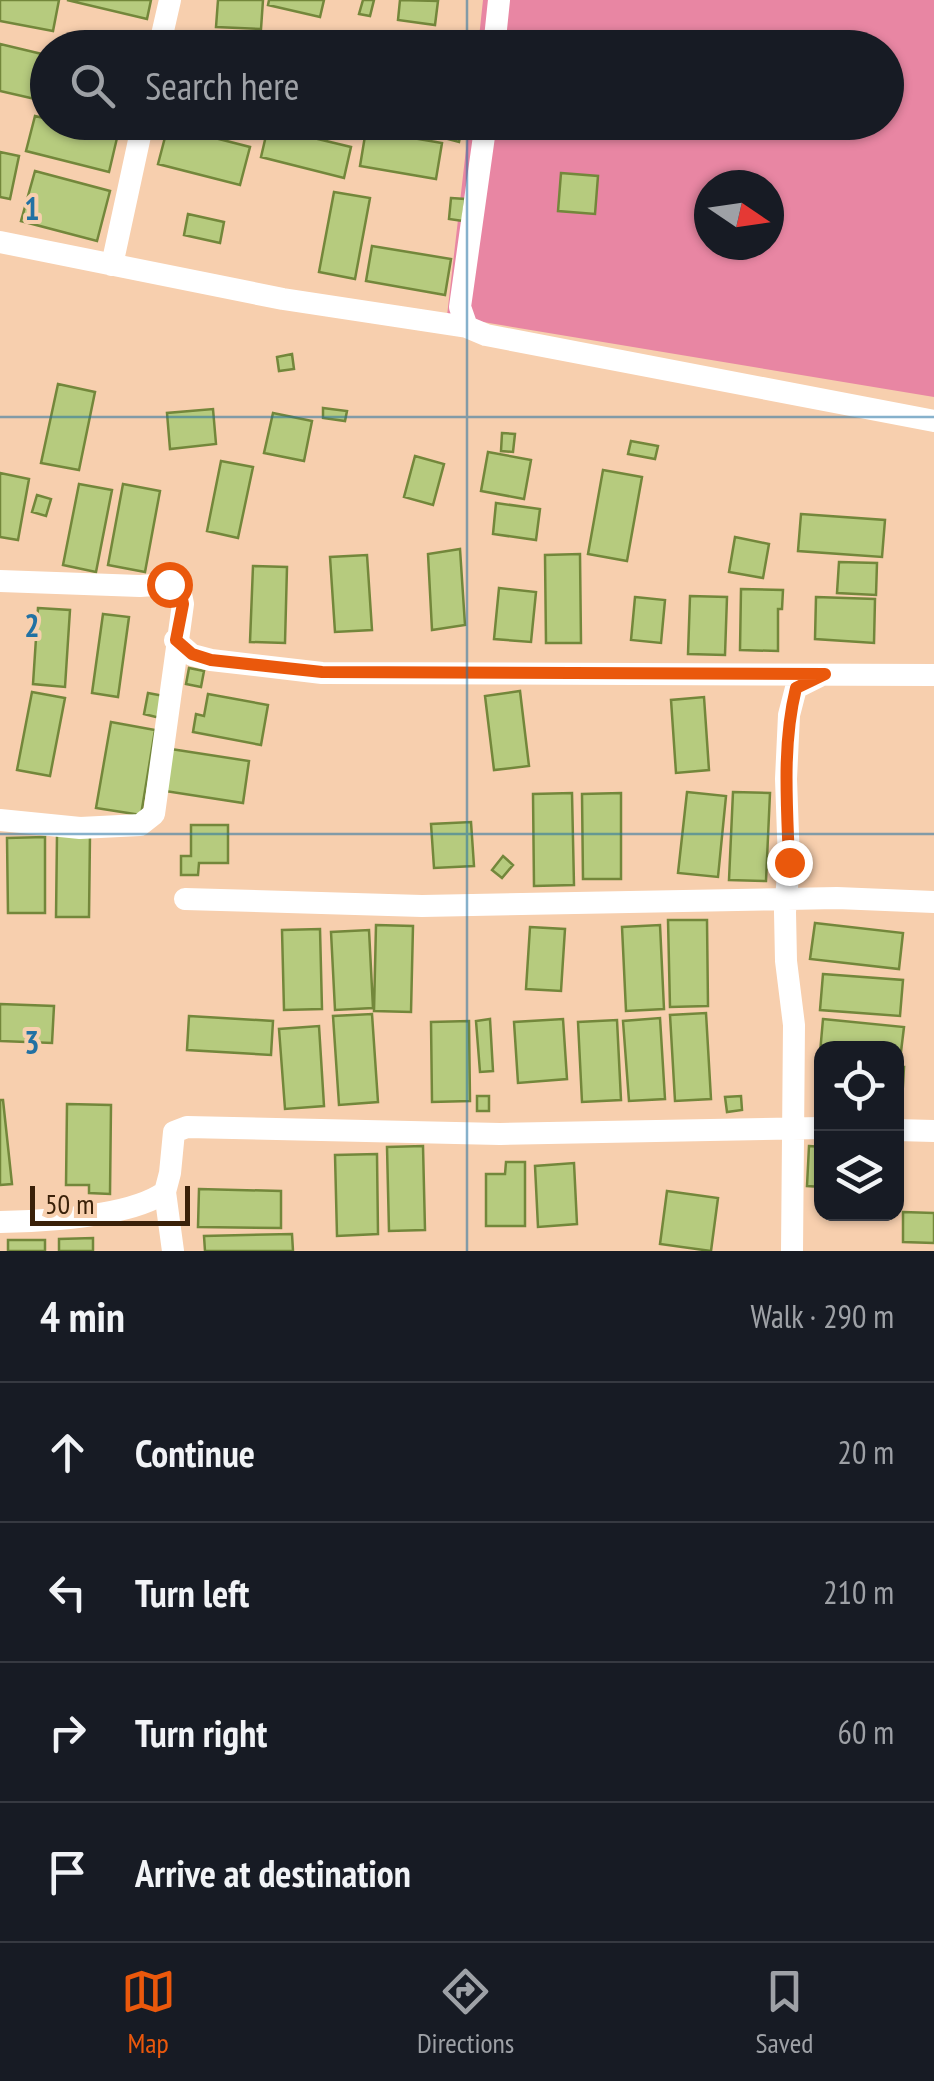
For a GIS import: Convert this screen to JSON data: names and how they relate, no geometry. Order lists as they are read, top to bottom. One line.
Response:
{"scale_bar":"50 m","north":"right","page":{"search":"Search here","scale":"50 m","heading":["4 min","Walk · 290 m"],"list":[["Continue","20 m"],["Turn left","210 m"],["Turn right","60 m"],"Arrive at destination"],"nav":["Map","Directions","Saved"]},"grid":{"rows":["1","2","3"]}}
